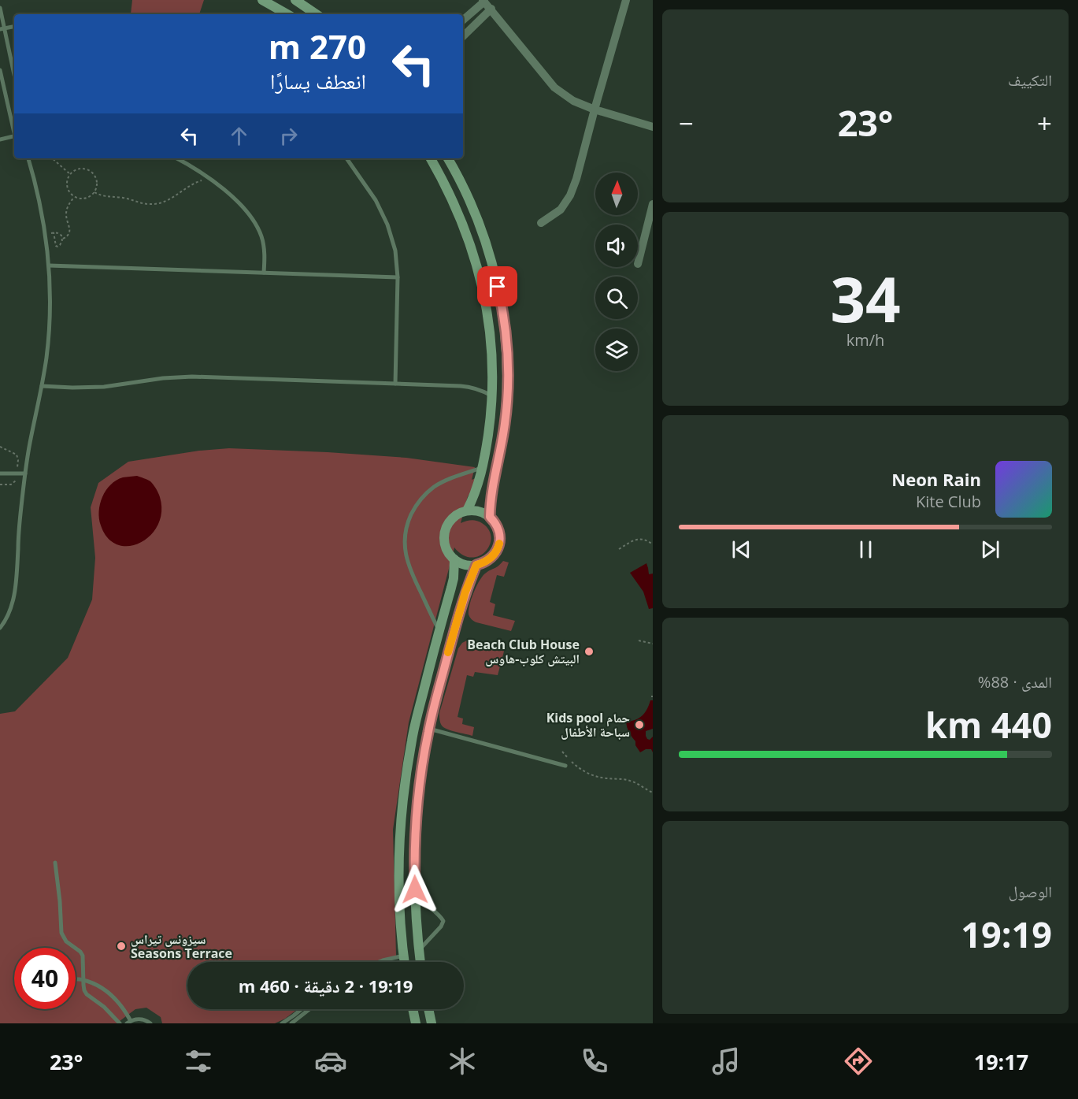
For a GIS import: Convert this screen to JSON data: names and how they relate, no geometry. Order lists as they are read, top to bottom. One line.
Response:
{"places":["Beach Club House البيتش كلوب-هاوس","Kids pool حمام سباحة الأطفال","سيزونس تيراس Seasons Terrace"],"north":"top","page":{"tile":["التكييف",["34","km/h"],["المدى · 88%","440 km"],["الوصول","19:19"]],"turn":["270 m","انعطف يسارًا"],"heat":["−","23°","+"],"song":["Neon Rain","Kite Club"],"limit":"40","trip":"19:19 · 2 دقيقة · 460 m","tabs":["19:17","23°"]}}
